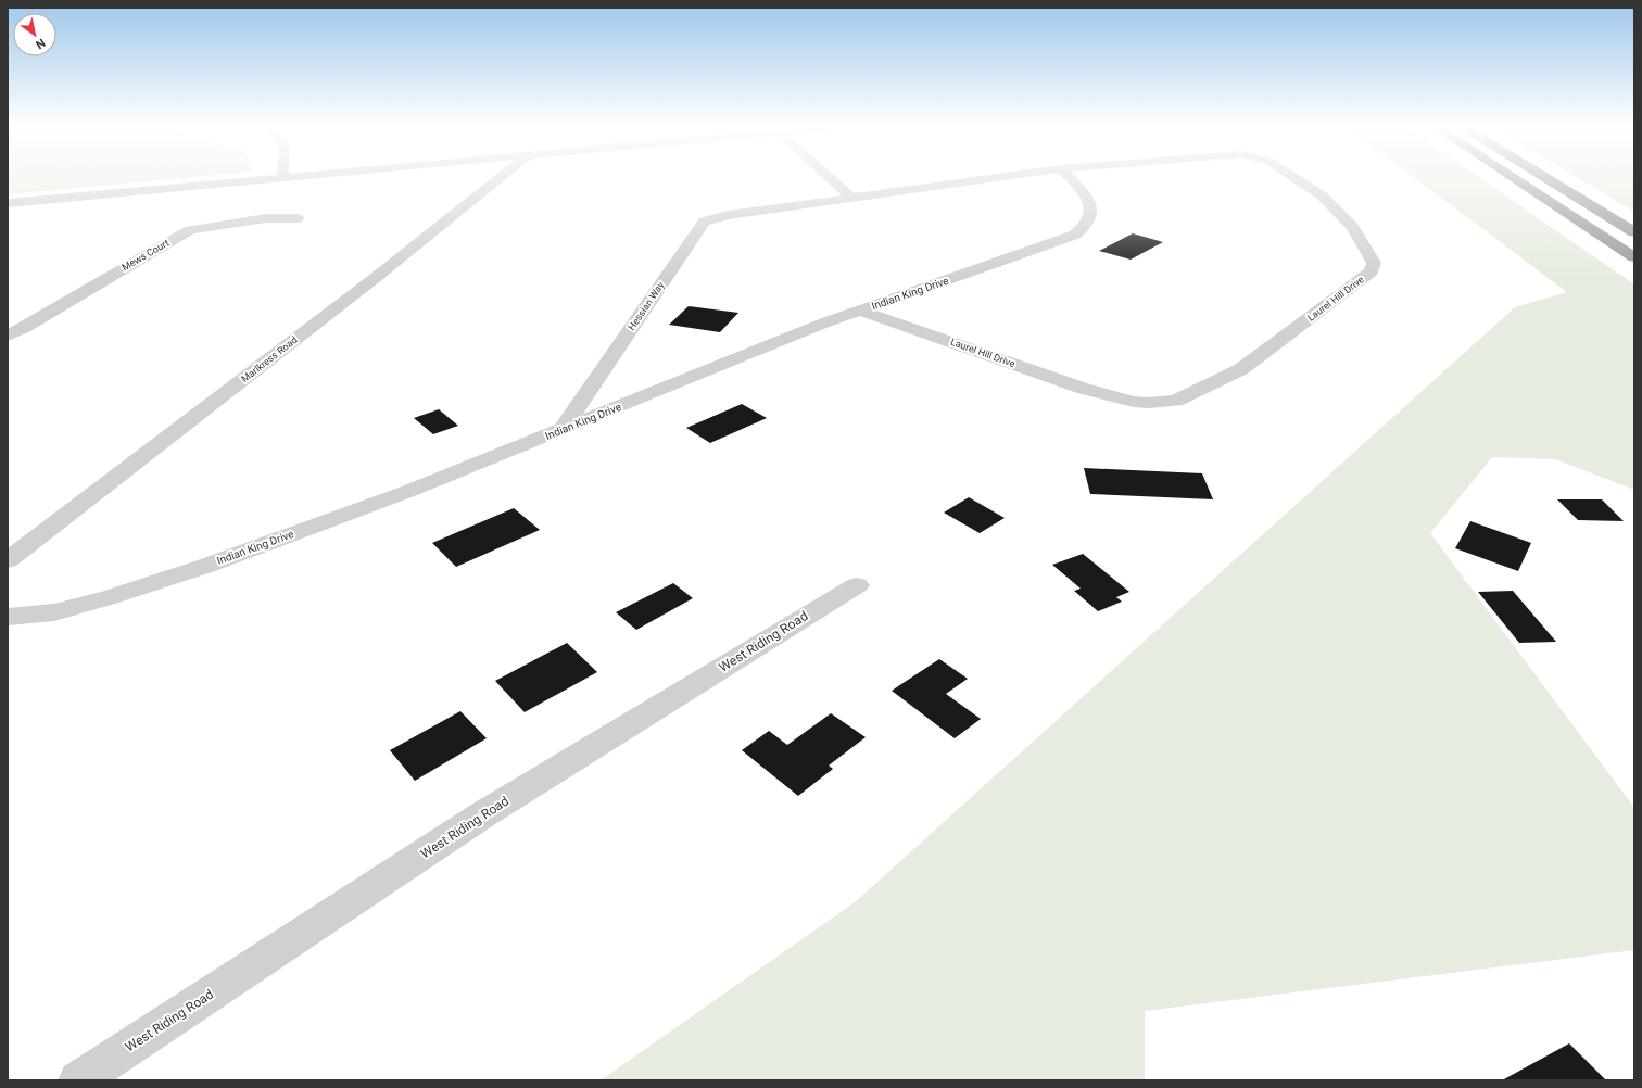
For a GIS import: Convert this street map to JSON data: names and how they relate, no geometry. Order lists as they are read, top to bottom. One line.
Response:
{"streets":{"street":["Mews Court","Indian King Drive","Laurel Hill Drive","Hessian Way","Marlkress Road","West Riding Road"]},"crossings":[["Indian King Drive","Laurel Hill Drive"],["Indian King Drive","Hessian Way"],["Laurel Hill Drive","Hessian Way"]],"north":"bottom right"}
